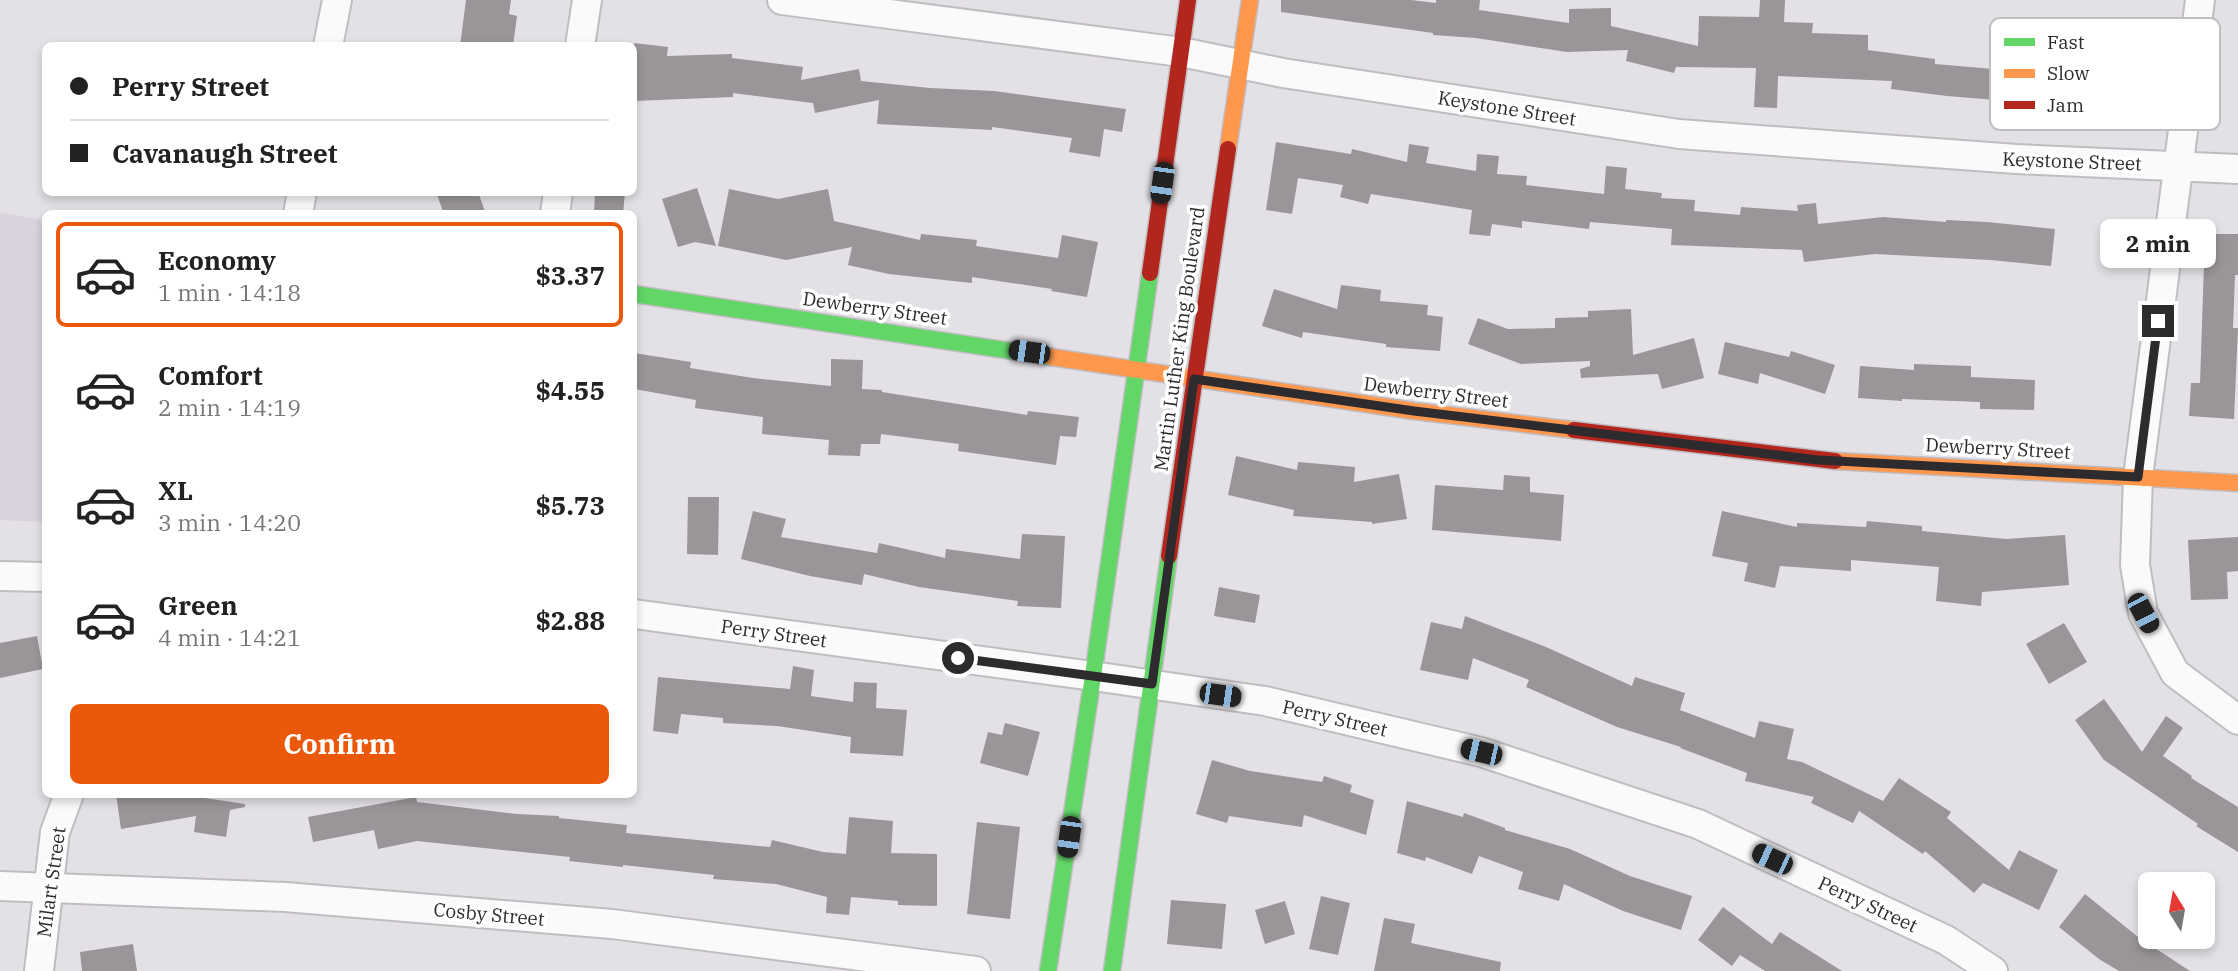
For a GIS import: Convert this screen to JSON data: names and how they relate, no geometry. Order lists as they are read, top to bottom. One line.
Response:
{"streets":{"main road":["Dewberry Street","Martin Luther King Boulevard"],"street":["Keystone Street","Perry Street","Milart Street","Cosby Street"]},"crossings":[["Keystone Street","Martin Luther King Boulevard"],["Dewberry Street","Martin Luther King Boulevard"],["Martin Luther King Boulevard","Perry Street"],["Milart Street","Cosby Street"]],"legend":["Fast","Slow","Jam"],"north":"top","page":{"banner":["Perry Street","Cavanaugh Street"],"bubble":"2 min","list":[{"name":"Economy","note":"1 min · 14:18","value":"$3.37"},{"name":"Comfort","note":"2 min · 14:19","value":"$4.55"},{"name":"XL","note":"3 min · 14:20","value":"$5.73"},{"name":"Green","note":"4 min · 14:21","value":"$2.88"}],"buttons":"Confirm"}}
